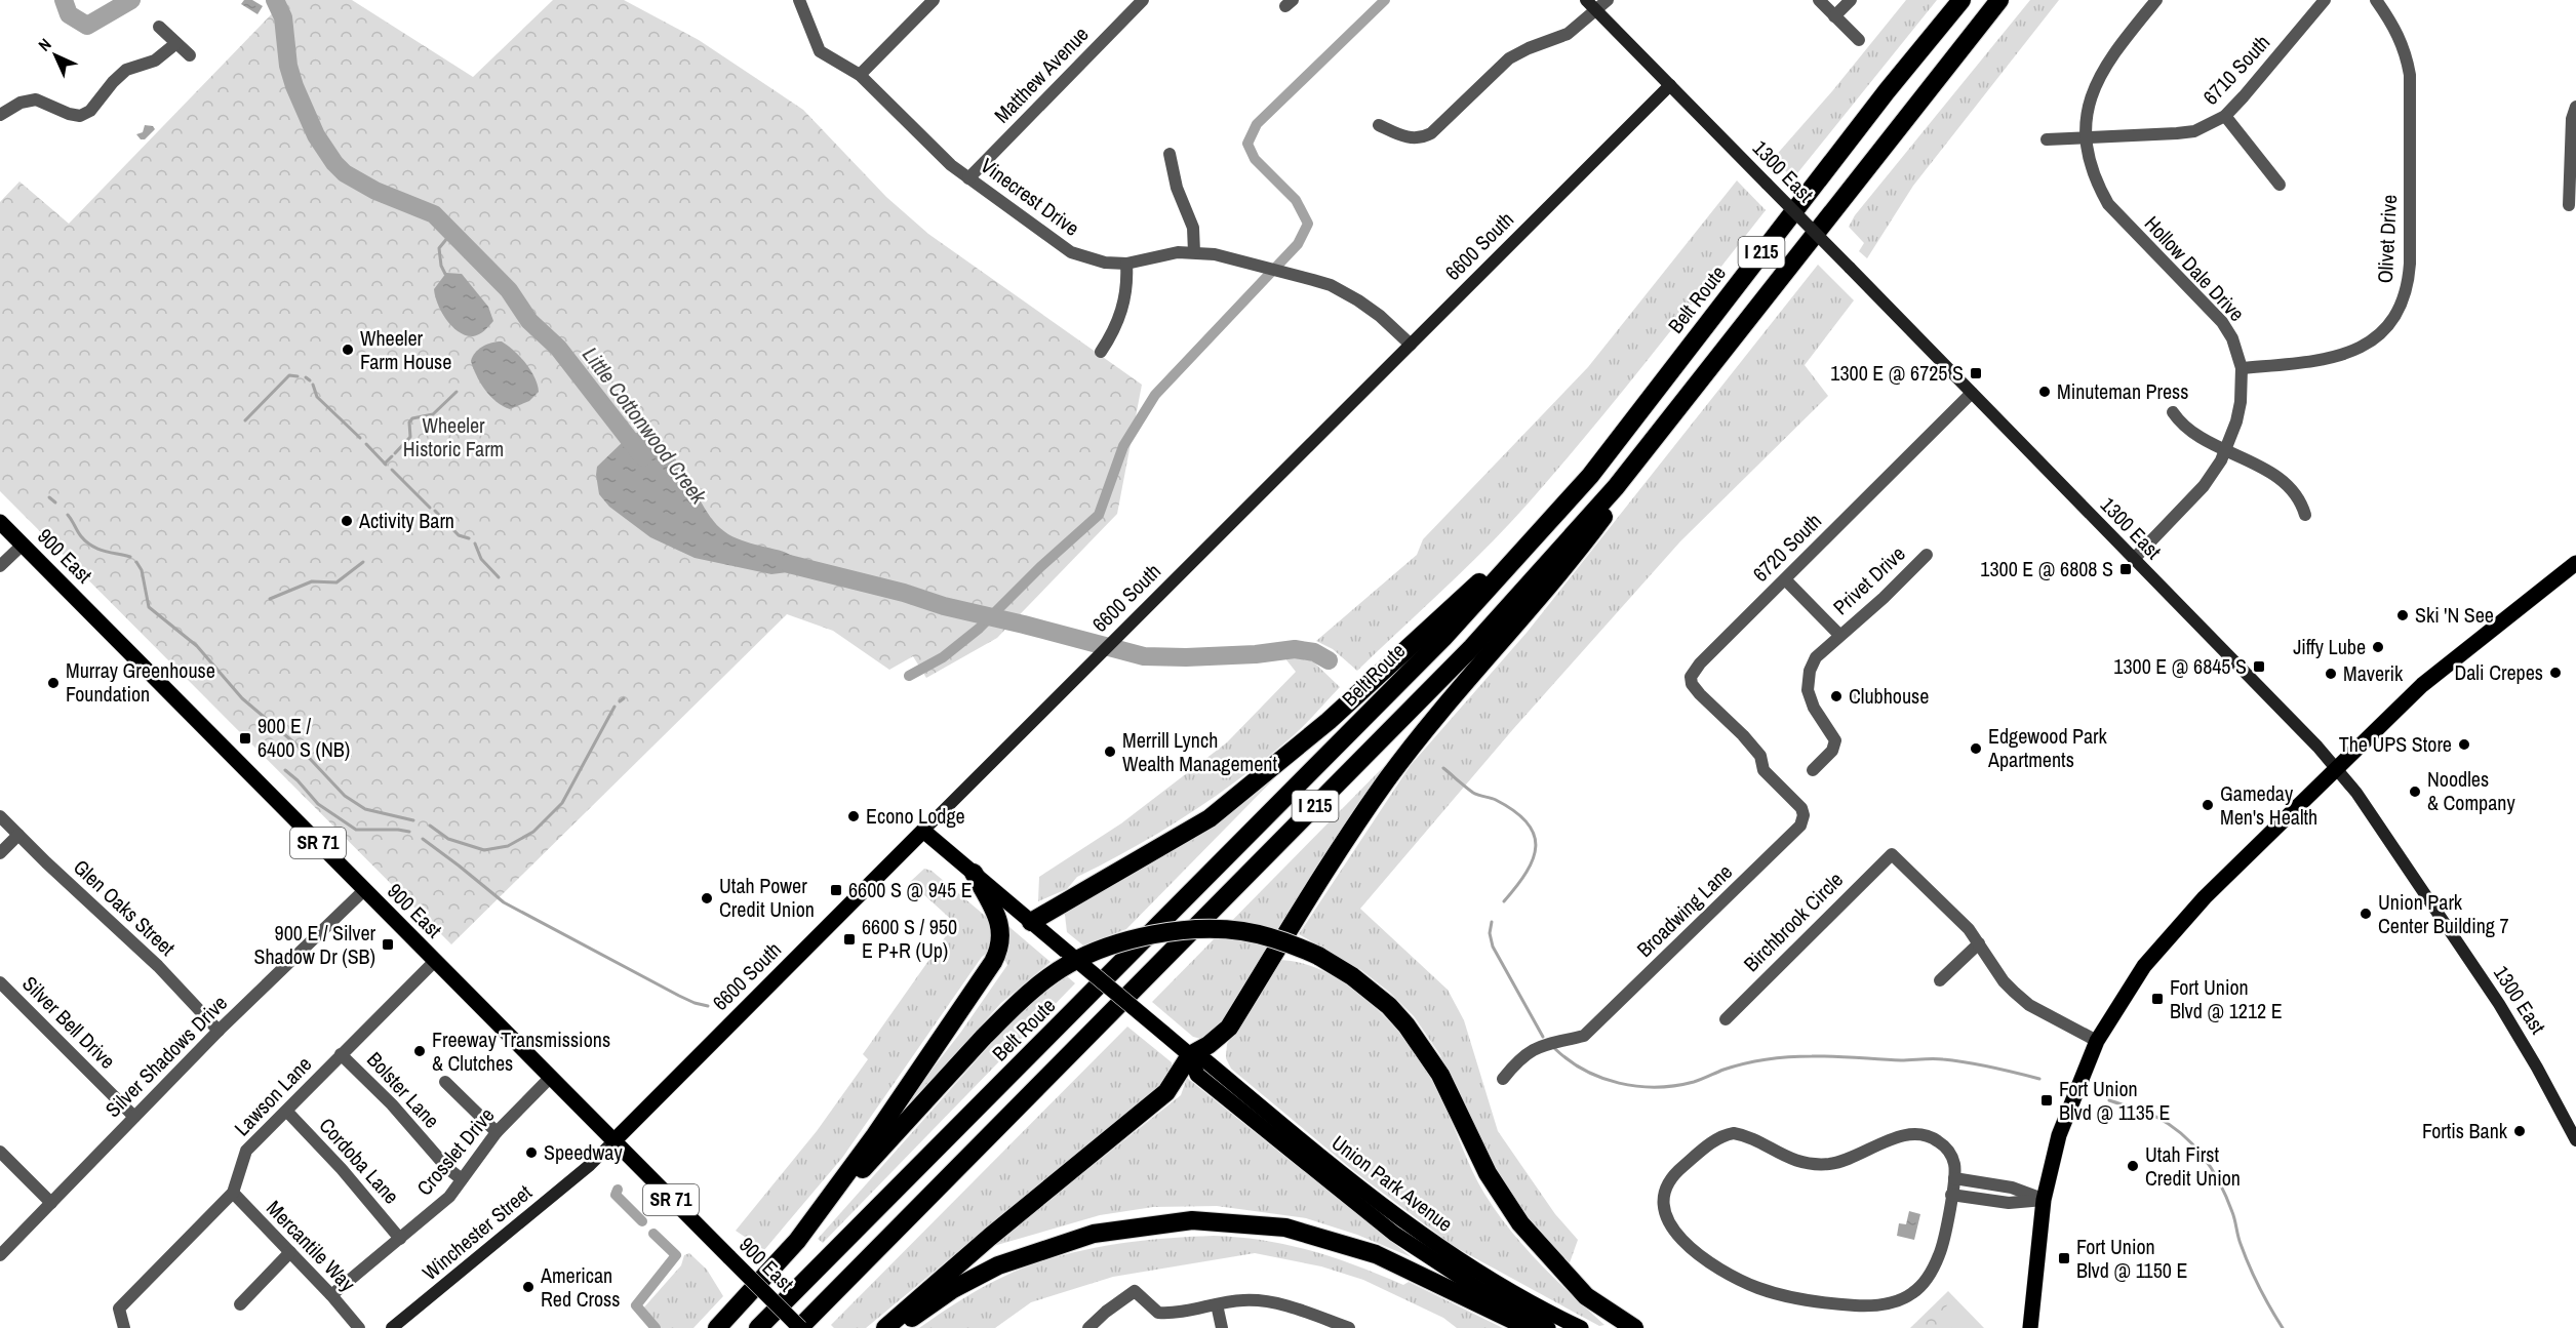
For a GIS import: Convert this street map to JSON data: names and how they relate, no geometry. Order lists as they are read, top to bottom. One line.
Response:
{"streets":{"highway":["I 215","Belt Route"],"main road":["1300 East","6600 South","900 East","SR 71","Union Park Avenue","Winchester Street"],"street":["6710 South","Matthew Avenue","Vinecrest Drive","Olivet Drive","Hollow Dale Drive","6720 South","Privet Drive","Glen Oaks Street","Broadwing Lane","Birchbrook Circle","Silver Bell Drive","Silver Shadows Drive","Bolster Lane","Lawson Lane","Crosslet Drive","Cordoba Lane","Mercantile Way"]},"crossings":[["6710 South","Hollow Dale Drive"],["Matthew Avenue","Vinecrest Drive"],["1300 East","6600 South"],["1300 East","Hollow Dale Drive"],["1300 East","6720 South"],["Vinecrest Drive","6600 South"],["Olivet Drive","Hollow Dale Drive"],["6600 South","900 East"],["6600 South","Union Park Avenue"],["6600 South","Winchester Street"],["I 215","900 East"],["6720 South","Privet Drive"],["6720 South","Broadwing Lane"],["900 East","Silver Shadows Drive"],["900 East","Lawson Lane"],["900 East","Crosslet Drive"],["900 East","Winchester Street"],["Glen Oaks Street","Silver Shadows Drive"],["Silver Bell Drive","Silver Shadows Drive"],["Bolster Lane","Lawson Lane"],["Bolster Lane","Crosslet Drive"],["Lawson Lane","Cordoba Lane"],["Lawson Lane","Mercantile Way"],["Crosslet Drive","Cordoba Lane"],["Crosslet Drive","Mercantile Way"]],"water":["Little Cottonwood Creek"],"parks":["Wheeler Historic Farm"],"places":{"other":["Wheeler Farm House","Minuteman Press","Activity Barn","Ski 'N See","Jiffy Lube","Dali Crepes","Maverik","Murray Greenhouse Foundation","Clubhouse","The UPS Store","Edgewood Park Apartments","Merrill Lynch Wealth Management","Noodles & Company","Gameday Men's Health","Econo Lodge","Utah Power Credit Union","Union Park Center Building 7","Freeway Transmissions & Clutches","Fortis Bank","Speedway","Utah First Credit Union","American Red Cross"],"transit":["1300 E @ 6725 S","1300 E @ 6808 S","1300 E @ 6845 S","900 E / 6400 S (NB)","6600 S @ 945 E","6600 S / 950 E P+R (Up)","900 E / Silver Shadow Dr (SB)","Fort Union Blvd @ 1212 E","Fort Union Blvd @ 1135 E","Fort Union Blvd @ 1150 E"]},"north":"top left"}
